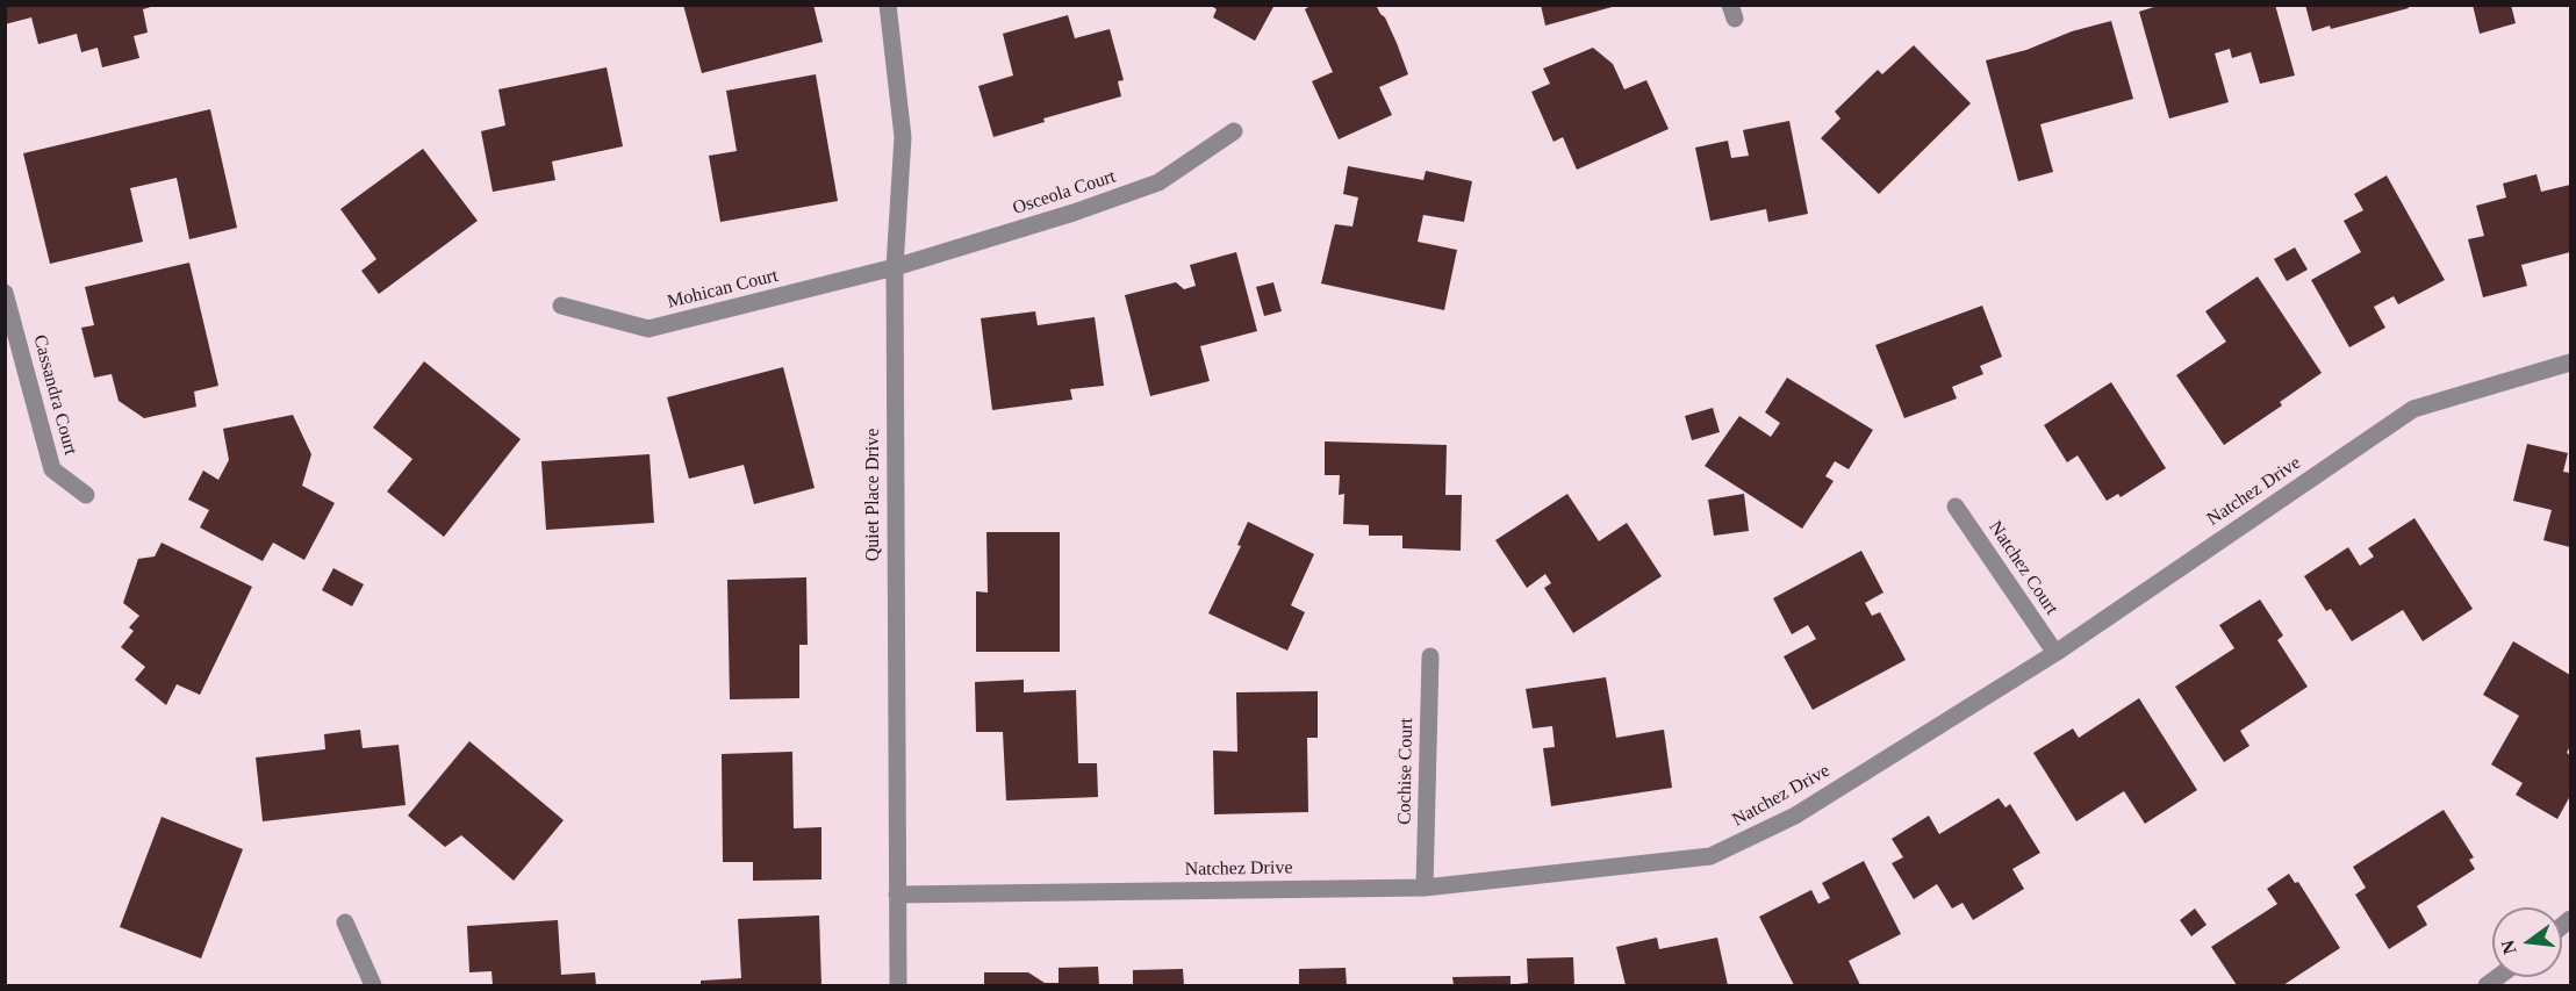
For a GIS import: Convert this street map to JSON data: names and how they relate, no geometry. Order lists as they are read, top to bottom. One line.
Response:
{"streets":{"street":["Osceola Court","Mohican Court","Cassandra Court","Natchez Drive","Quiet Place Drive","Natchez Court","Cochise Court"]},"crossings":[["Osceola Court","Mohican Court"],["Osceola Court","Quiet Place Drive"],["Mohican Court","Quiet Place Drive"],["Natchez Drive","Quiet Place Drive"],["Natchez Drive","Natchez Court"],["Natchez Drive","Cochise Court"]],"north":"left"}
